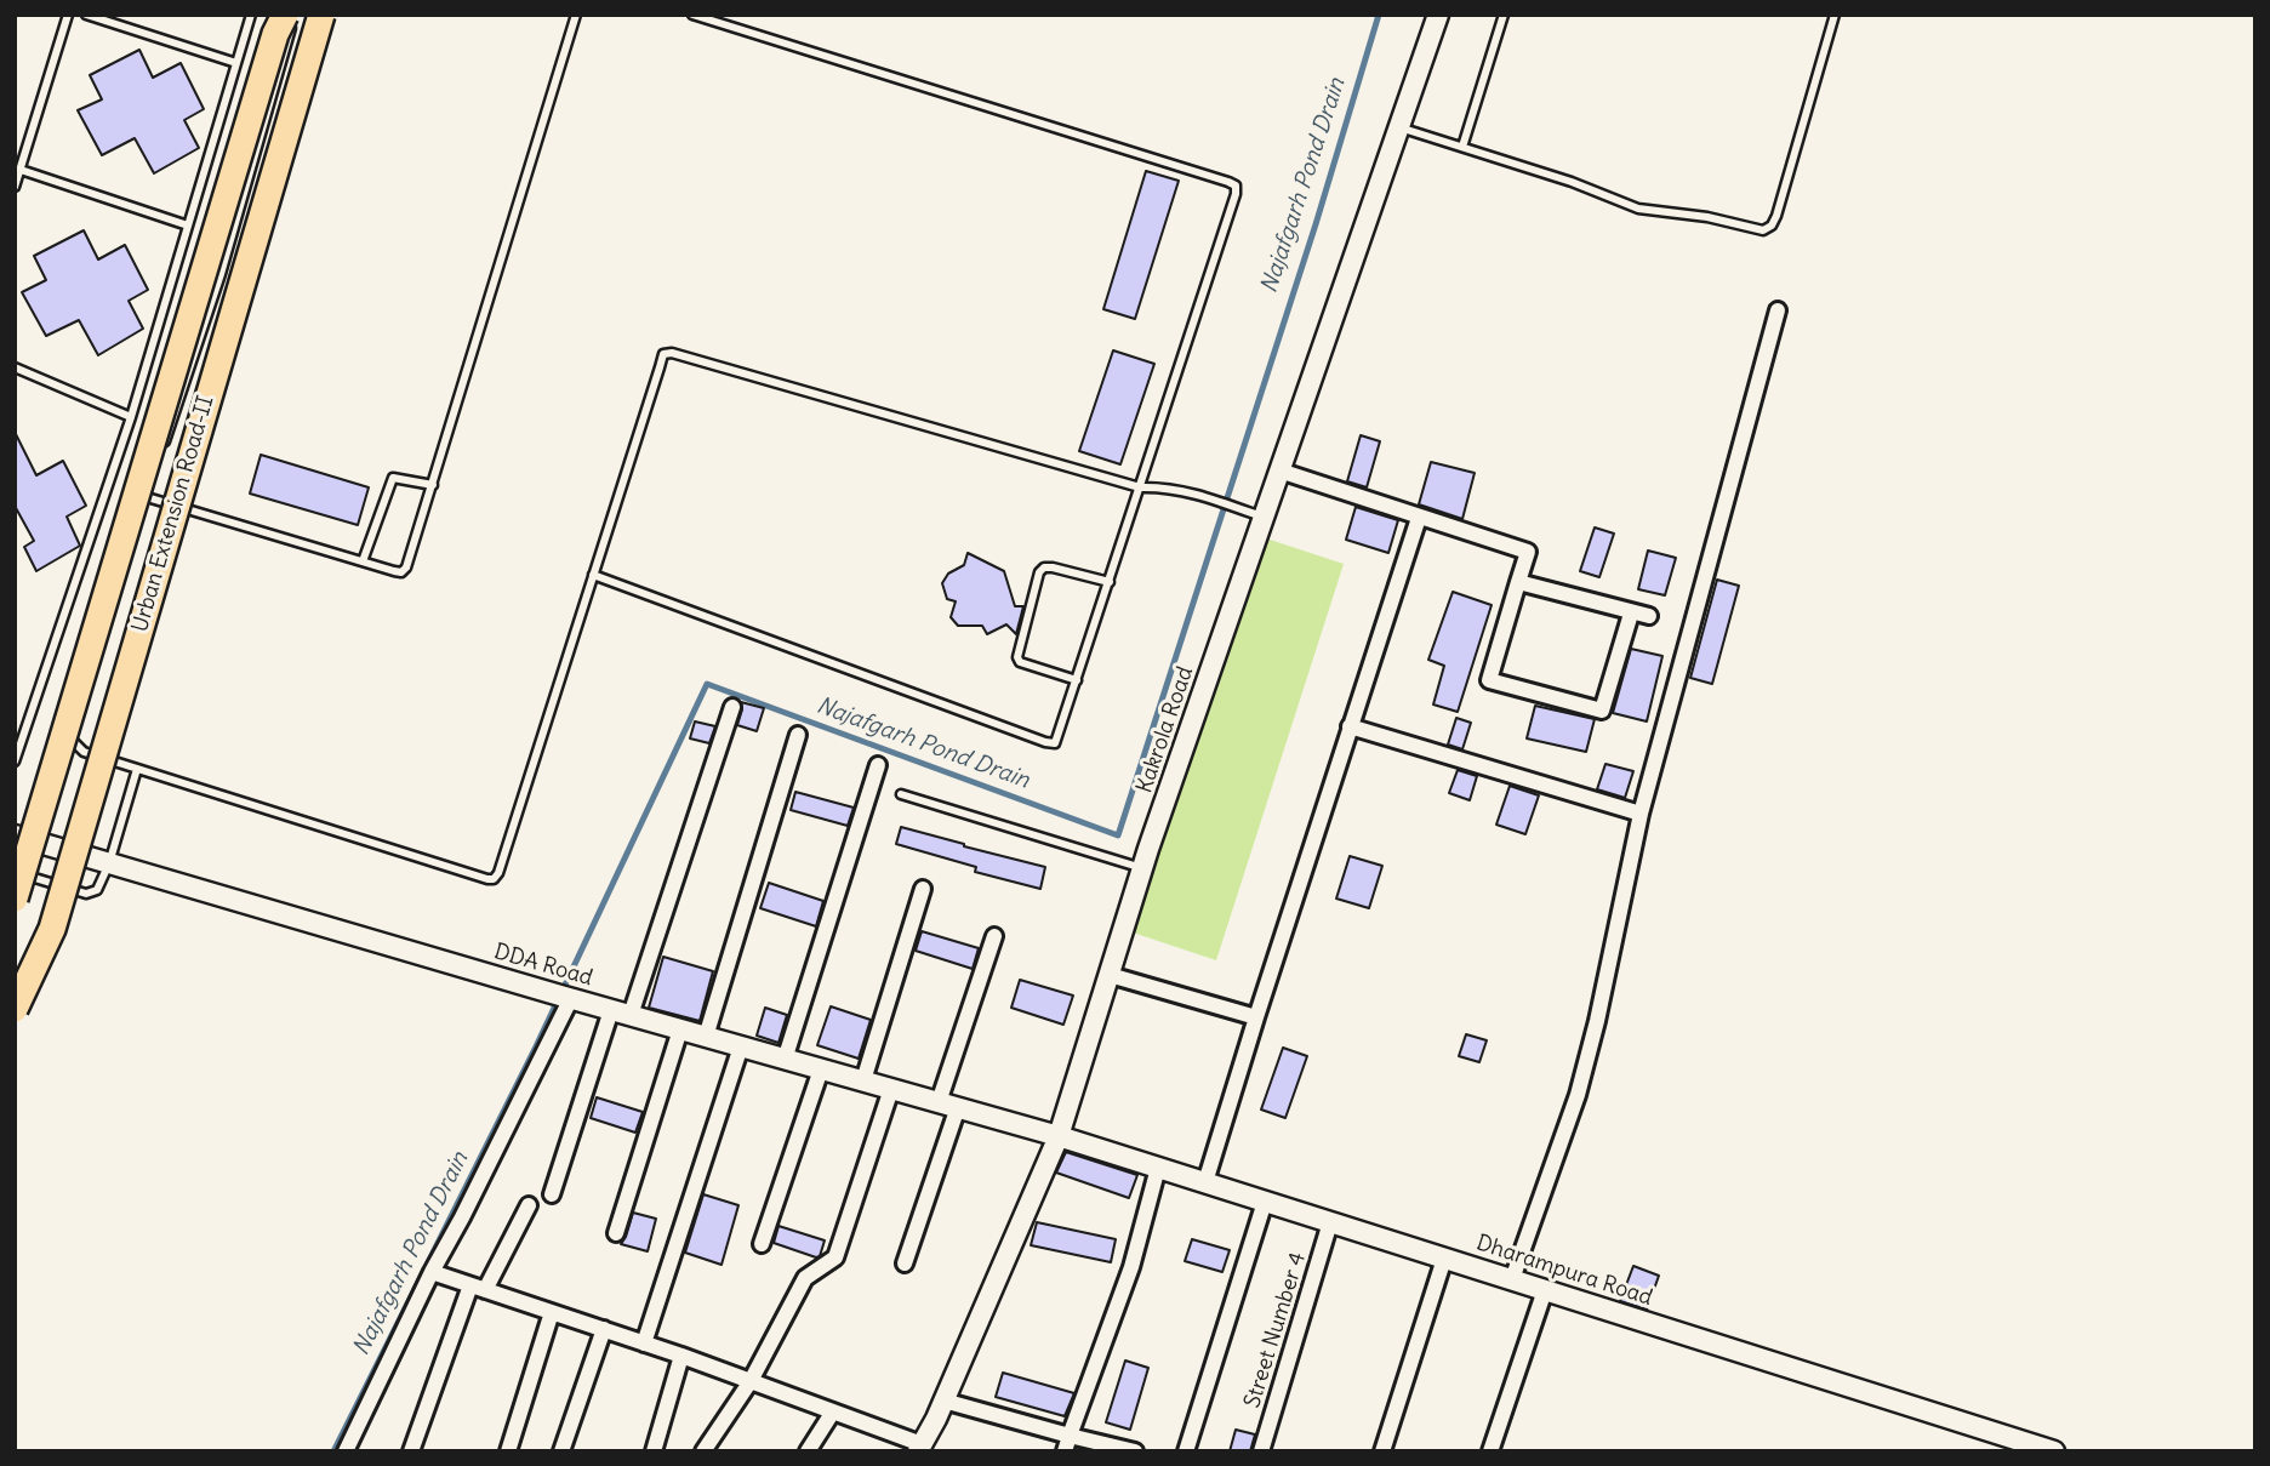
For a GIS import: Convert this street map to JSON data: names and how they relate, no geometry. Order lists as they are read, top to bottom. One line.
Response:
{"streets":{"highway":["Urban Extension Road-II"],"street":["Kakrola Road","DDA Road","Dharampura Road","Street Number 4"]},"crossings":[["Kakrola Road","DDA Road"],["Kakrola Road","Dharampura Road"],["DDA Road","Dharampura Road"],["Dharampura Road","Street Number 4"]],"water":["Najafgarh Pond Drain"]}
